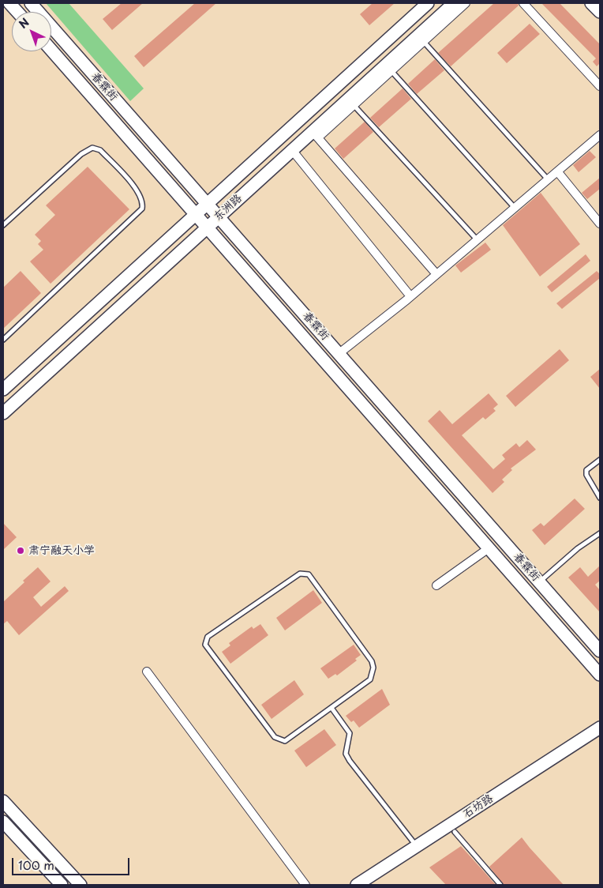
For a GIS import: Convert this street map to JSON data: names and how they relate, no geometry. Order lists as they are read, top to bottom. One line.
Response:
{"streets":{"street":["春霖街","东洲路","石坊路"]},"crossings":[["春霖街","东洲路"]],"places":["肃宁融天小学"],"scale_bar":"100 m","north":"top left"}
